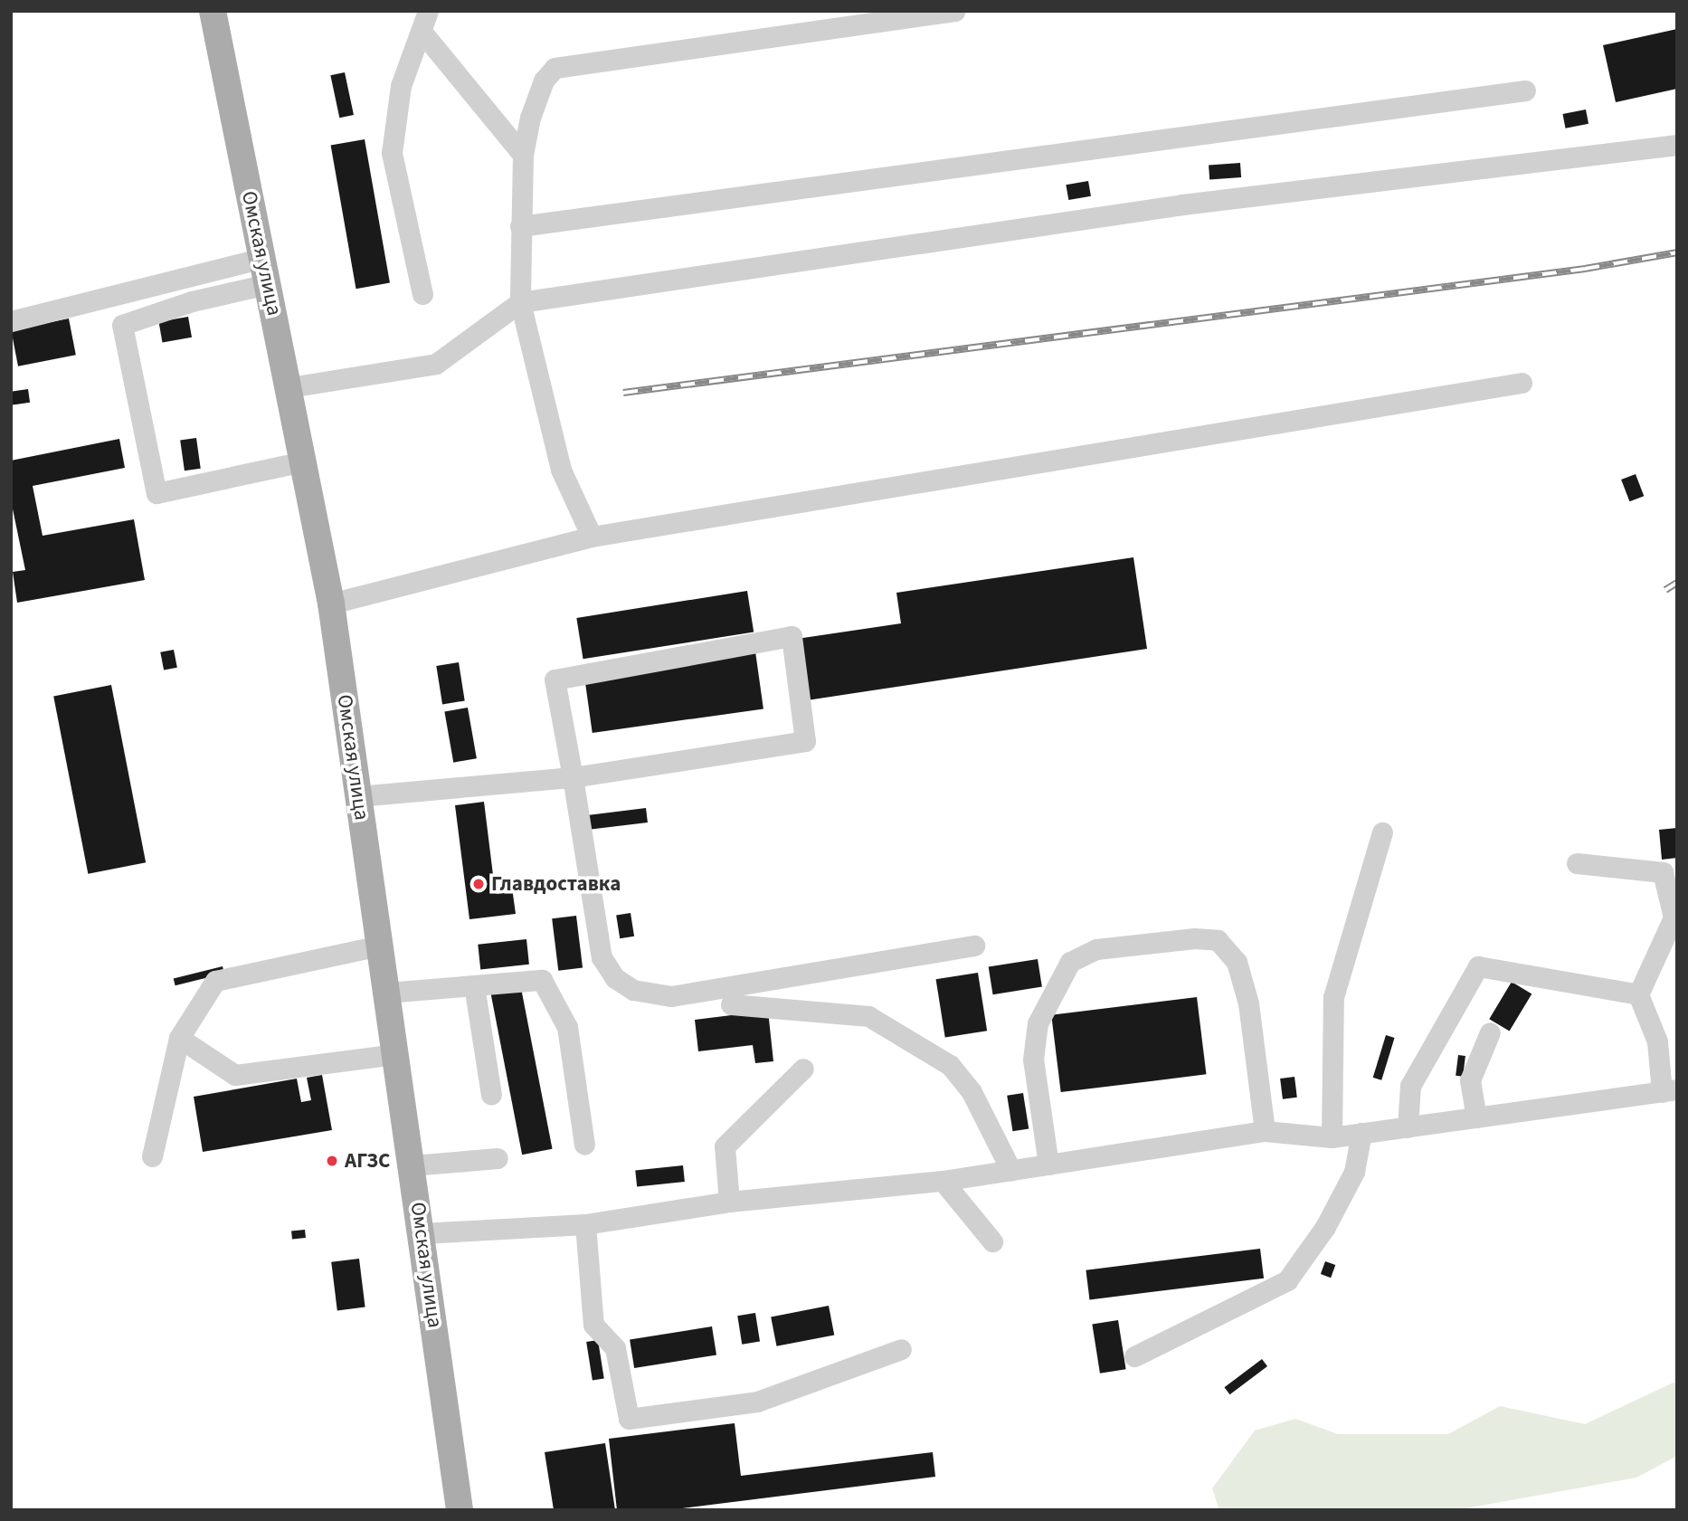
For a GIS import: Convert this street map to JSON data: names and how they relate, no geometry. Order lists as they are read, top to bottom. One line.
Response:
{"streets":{"main road":["Омская улица"]},"places":["Главдоставка","АГЗС"]}
